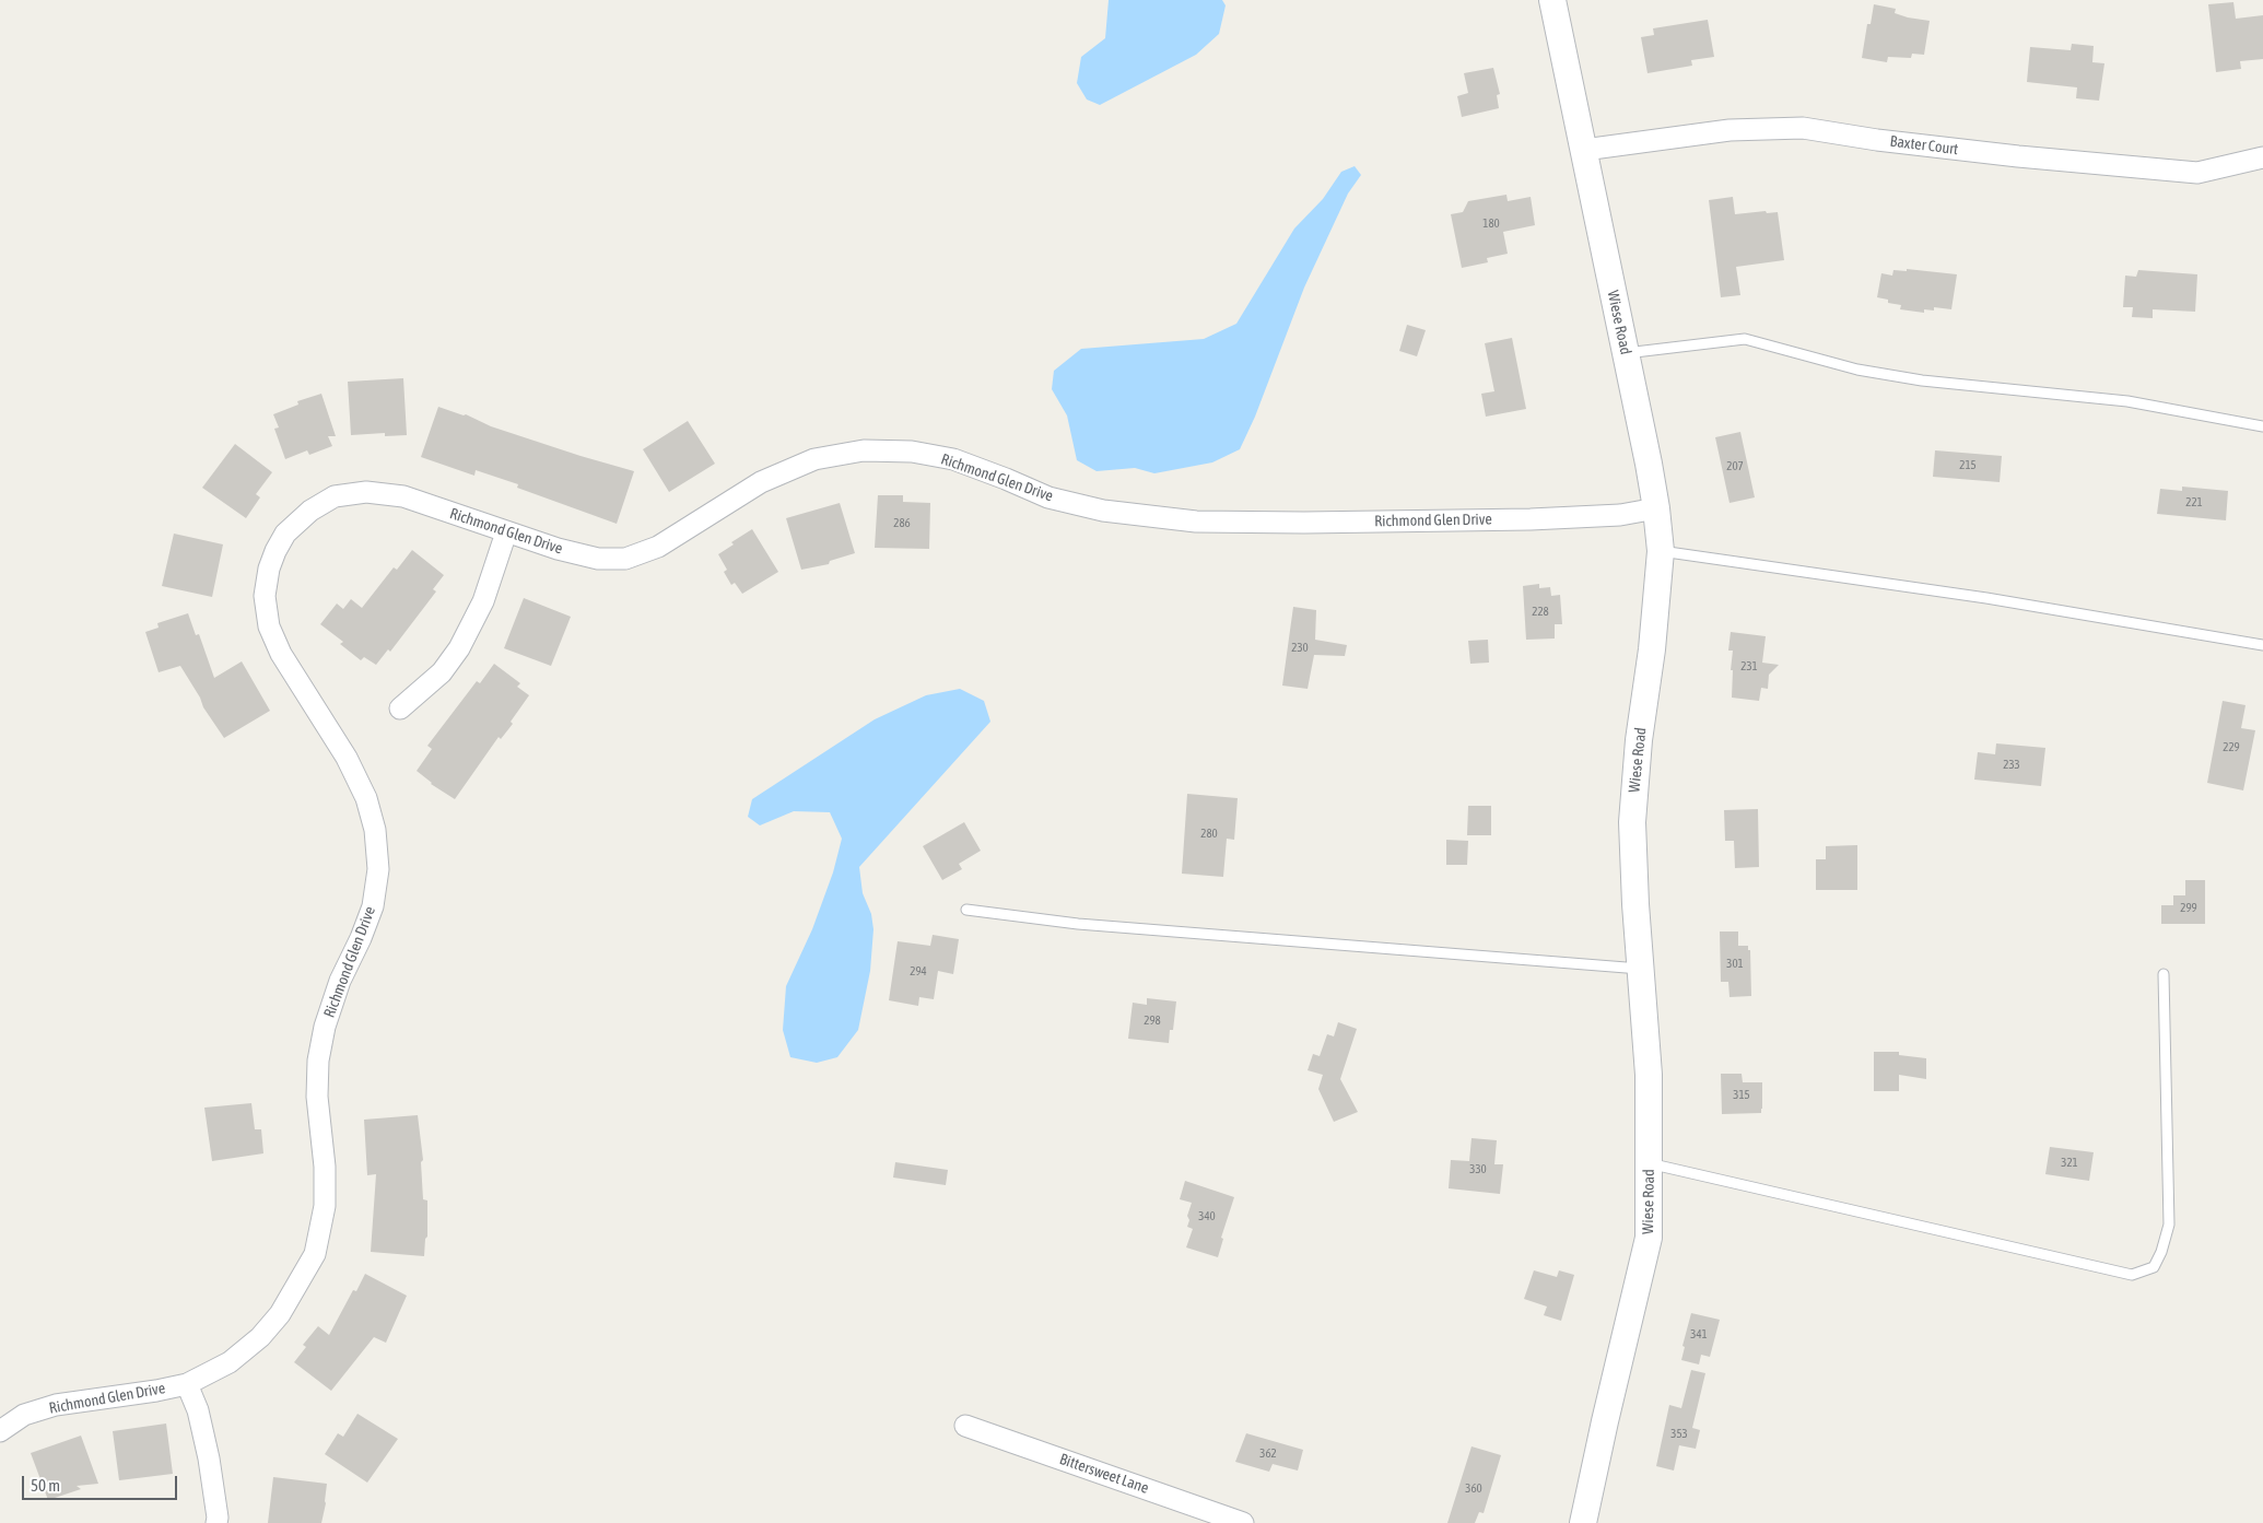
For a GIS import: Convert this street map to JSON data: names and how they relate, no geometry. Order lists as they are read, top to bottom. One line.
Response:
{"streets":{"street":["Baxter Court","Wiese Road","Richmond Glen Drive","Bittersweet Lane"]},"crossings":[["Baxter Court","Wiese Road"],["Wiese Road","Richmond Glen Drive"]],"house_numbers":["180","215","207","221","286","228","230","231","229","233","280","299","301","294","298","315","321","330","340","341","353","362","360"],"scale_bar":"50 m"}
